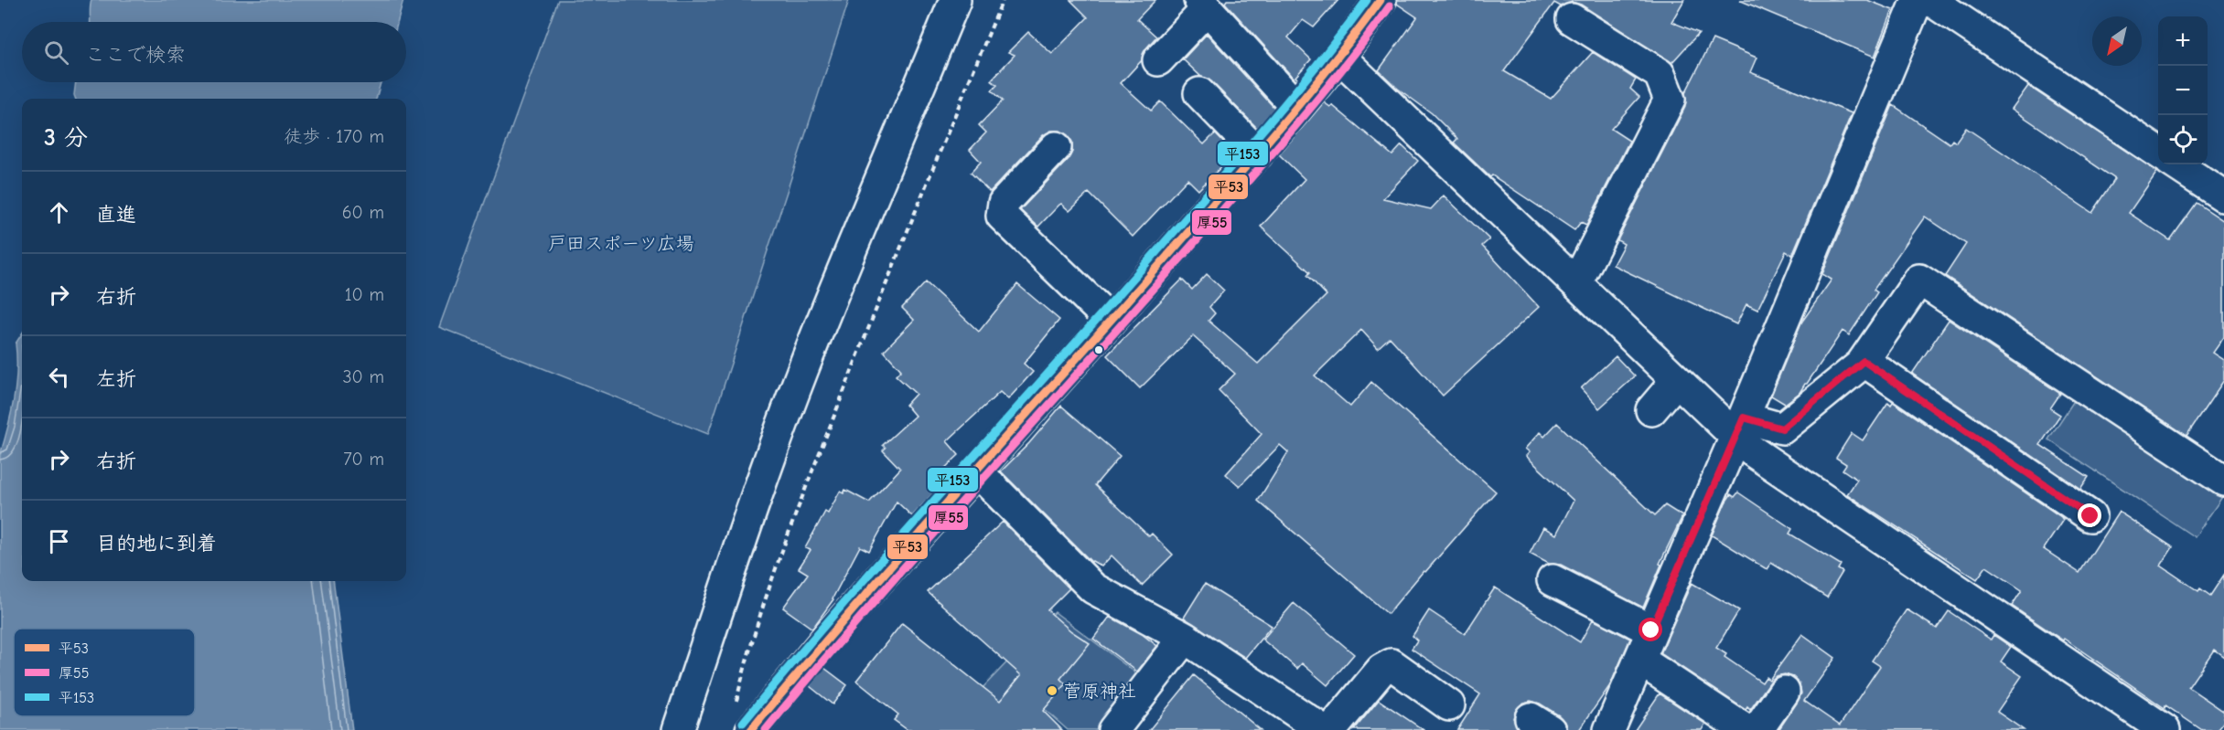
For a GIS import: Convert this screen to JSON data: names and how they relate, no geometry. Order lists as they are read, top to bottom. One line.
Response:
{"parks":["戸田スポーツ広場"],"places":["菅原神社"],"lines":["transit line 平53","transit line 平153","transit line 厚55"],"legend":["平53","厚55","平153"],"north":"bottom left","page":{"map_buttons":["+","−"],"search":"ここで検索","heading":["3 分","徒歩 · 170 m"],"list":[["直進","60 m"],["右折","10 m"],["左折","30 m"],["右折","70 m"],"目的地に到着"]}}
